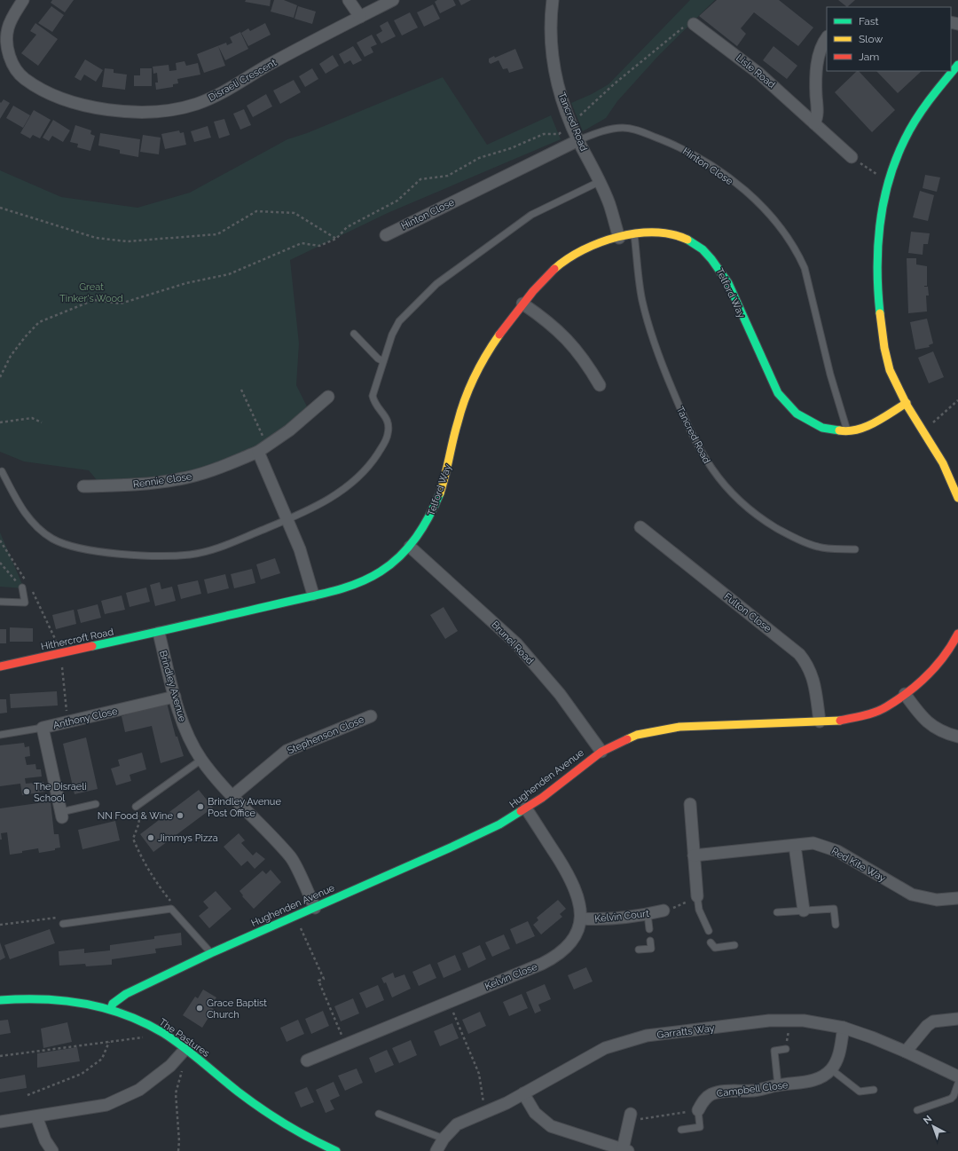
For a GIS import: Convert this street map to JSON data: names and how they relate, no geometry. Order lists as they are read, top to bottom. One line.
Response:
{"streets":{"street":["Lisle Road","Disraeli Crescent","Tancred Road","Hinton Close","Telford Way","Rennie Close","Fulton Close","Hithercroft Road","Brunel Road","Brindley Avenue","Anthony Close","Stephenson Close","Hughenden Avenue","Red Kite Way","Kelvin Court","Kelvin Close","Garratts Way","The Pastures","Campbell Close"]},"crossings":[["Tancred Road","Hinton Close"],["Tancred Road","Telford Way"],["Hinton Close","Telford Way"],["Telford Way","Hithercroft Road"],["Telford Way","Brunel Road"],["Telford Way","Brindley Avenue"],["Fulton Close","Hughenden Avenue"],["Hithercroft Road","Brindley Avenue"],["Brunel Road","Hughenden Avenue"],["Brindley Avenue","Anthony Close"],["Brindley Avenue","Stephenson Close"],["Brindley Avenue","Hughenden Avenue"],["Hughenden Avenue","Kelvin Close"],["Hughenden Avenue","The Pastures"],["Kelvin Court","Kelvin Close"],["Garratts Way","Campbell Close"]],"parks":["Great Tinker's Wood"],"places":["The Disraeli School","Brindley Avenue Post Office","NN Food & Wine","Jimmys Pizza","Grace Baptist Church"],"legend":["Fast","Slow","Jam"],"north":"top left"}
